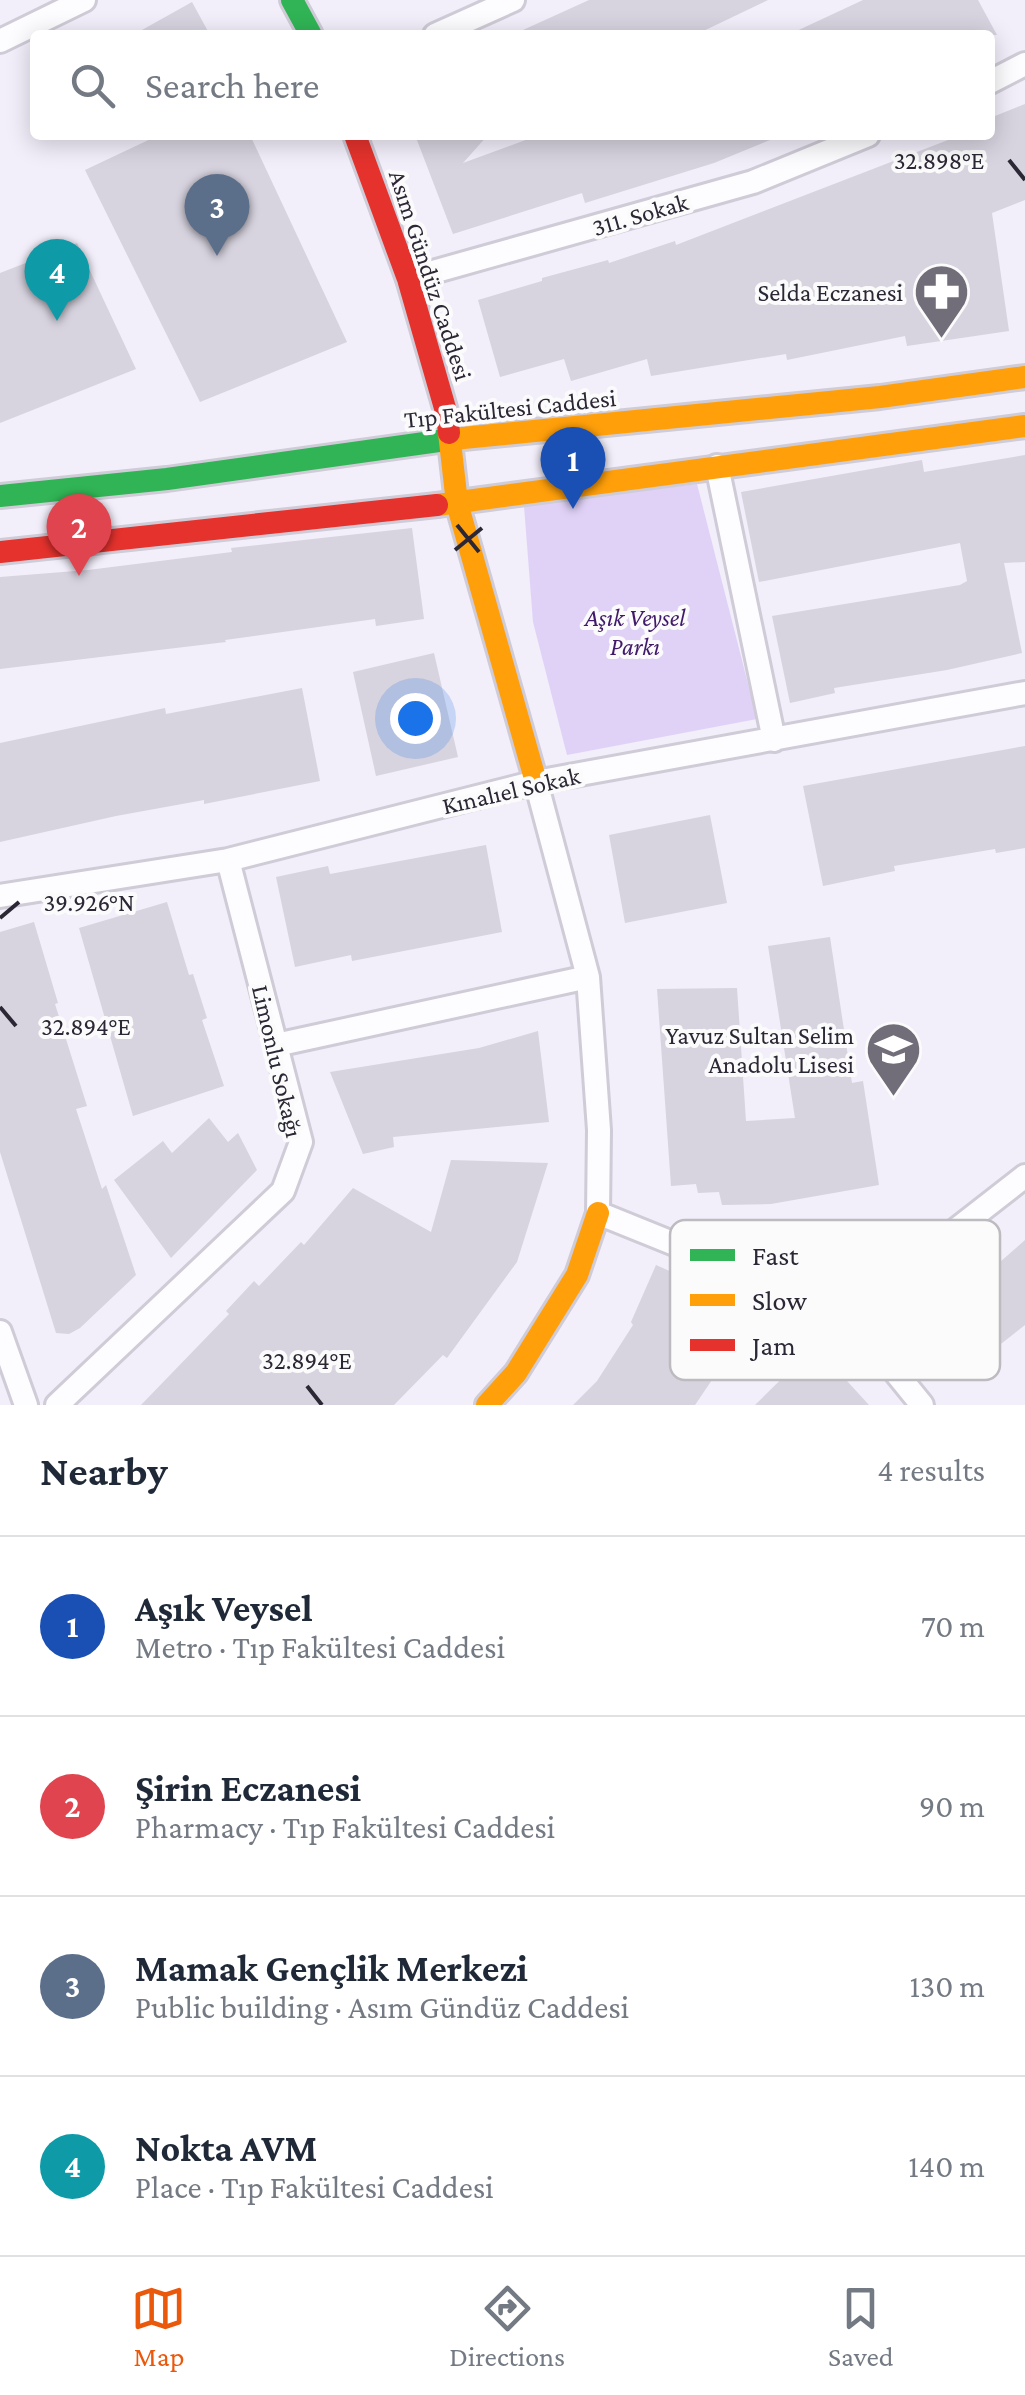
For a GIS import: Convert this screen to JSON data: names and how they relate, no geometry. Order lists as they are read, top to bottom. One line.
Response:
{"streets":{"main road":["Asım Gündüz Caddesi","Tıp Fakültesi Caddesi"],"street":["311. Sokak","Kınalıel Sokak","Limonlu Sokağı"]},"crossings":[["311. Sokak","Asım Gündüz Caddesi"],["Asım Gündüz Caddesi","Tıp Fakültesi Caddesi"],["Asım Gündüz Caddesi","Kınalıel Sokak"],["Kınalıel Sokak","Limonlu Sokağı"]],"parks":["Aşık Veysel Parkı"],"places":{"pharmacy":["Selda Eczanesi"],"school or university":["Yavuz Sultan Selim Anadolu Lisesi"]},"legend":["Fast","Slow","Jam"],"page":{"search":"Search here","pins":["3","4","1","2"],"heading":["Nearby","4 results"],"list":[{"mark":"1","name":"Aşık Veysel","note":"Metro · Tıp Fakültesi Caddesi","value":"70 m"},{"mark":"2","name":"Şirin Eczanesi","note":"Pharmacy · Tıp Fakültesi Caddesi","value":"90 m"},{"mark":"3","name":"Mamak Gençlik Merkezi","note":"Public building · Asım Gündüz Caddesi","value":"130 m"},{"mark":"4","name":"Nokta AVM","note":"Place · Tıp Fakültesi Caddesi","value":"140 m"}],"nav":["Map","Directions","Saved"]},"coordinates":["32.898°E","39.926°N","32.894°E"]}
